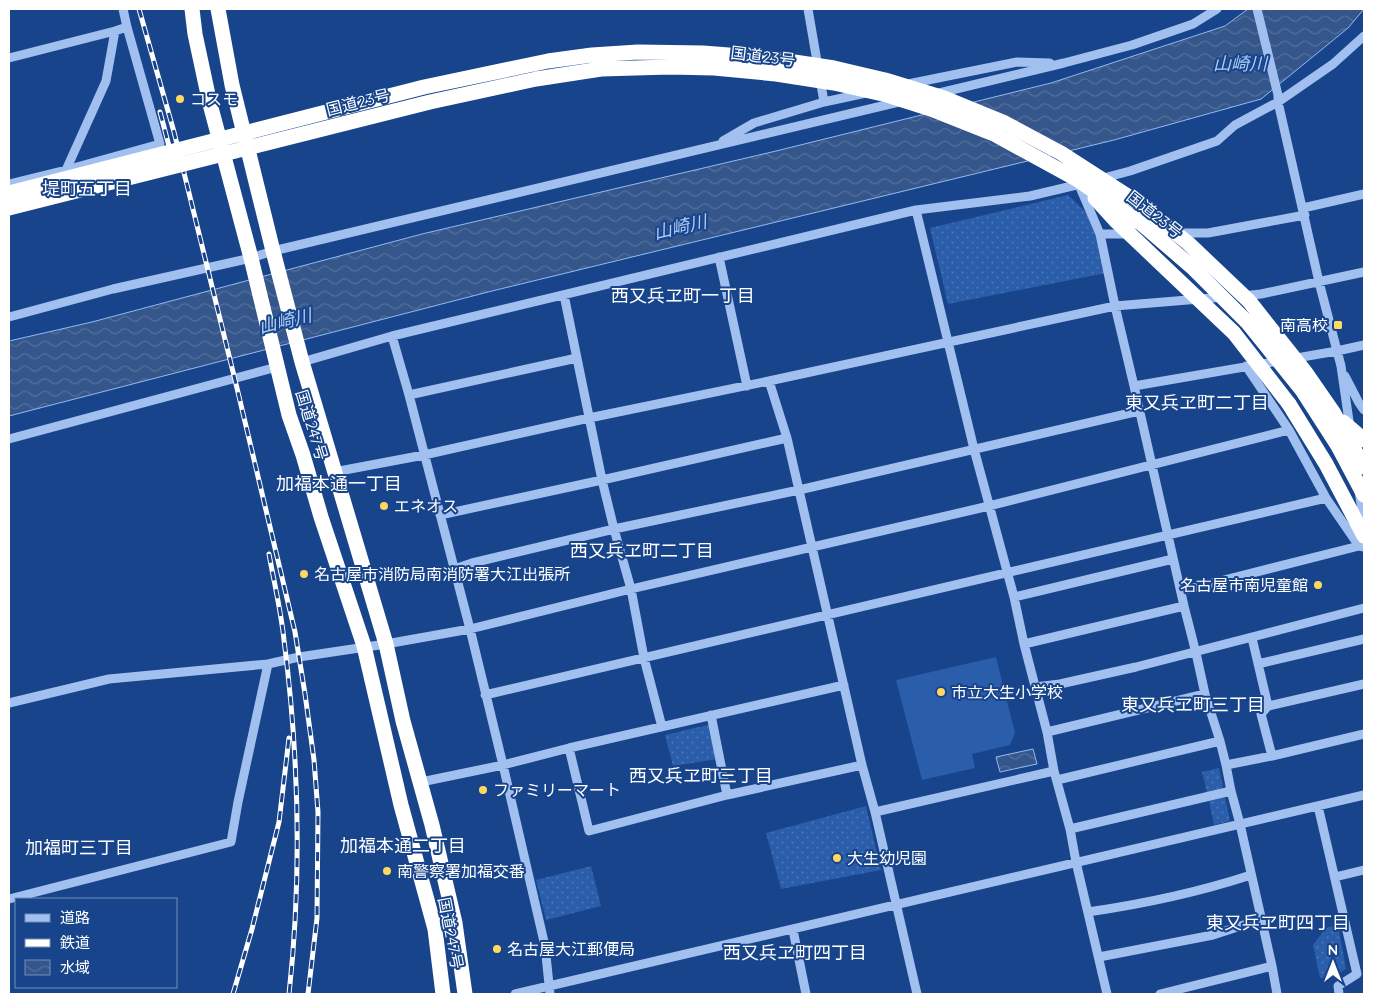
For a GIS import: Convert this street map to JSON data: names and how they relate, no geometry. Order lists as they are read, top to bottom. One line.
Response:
{"streets":{"highway":["国道23号","国道247号"]},"districts":["堤町五丁目","西又兵ヱ町一丁目","東又兵ヱ町二丁目","加福本通一丁目","西又兵ヱ町二丁目","東又兵ヱ町三丁目","西又兵ヱ町三丁目","加福本通二丁目","加福町三丁目","東又兵ヱ町四丁目","西又兵ヱ町四丁目"],"water":["山崎川"],"places":{"other":["コスモ","エネオス","名古屋市消防局南消防署大江出張所","名古屋市南児童館","市立大生小学校","ファミリーマート","大生幼児園","南警察署加福交番","名古屋大江郵便局"],"transit":["南高校"]},"legend":["道路","鉄道","水域"],"north":"top"}
